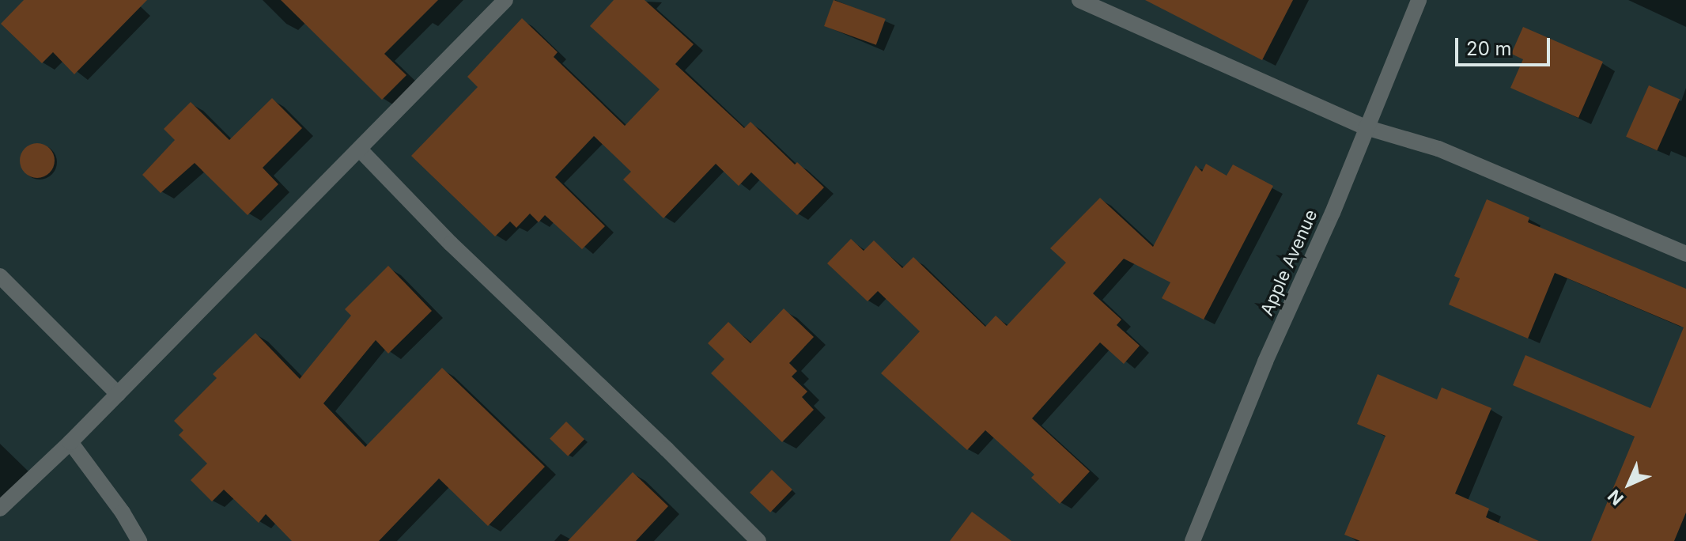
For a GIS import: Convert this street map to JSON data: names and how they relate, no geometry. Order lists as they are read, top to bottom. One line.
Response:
{"streets":{"street":["Apple Avenue"]},"scale_bar":"20 m","north":"bottom left"}
